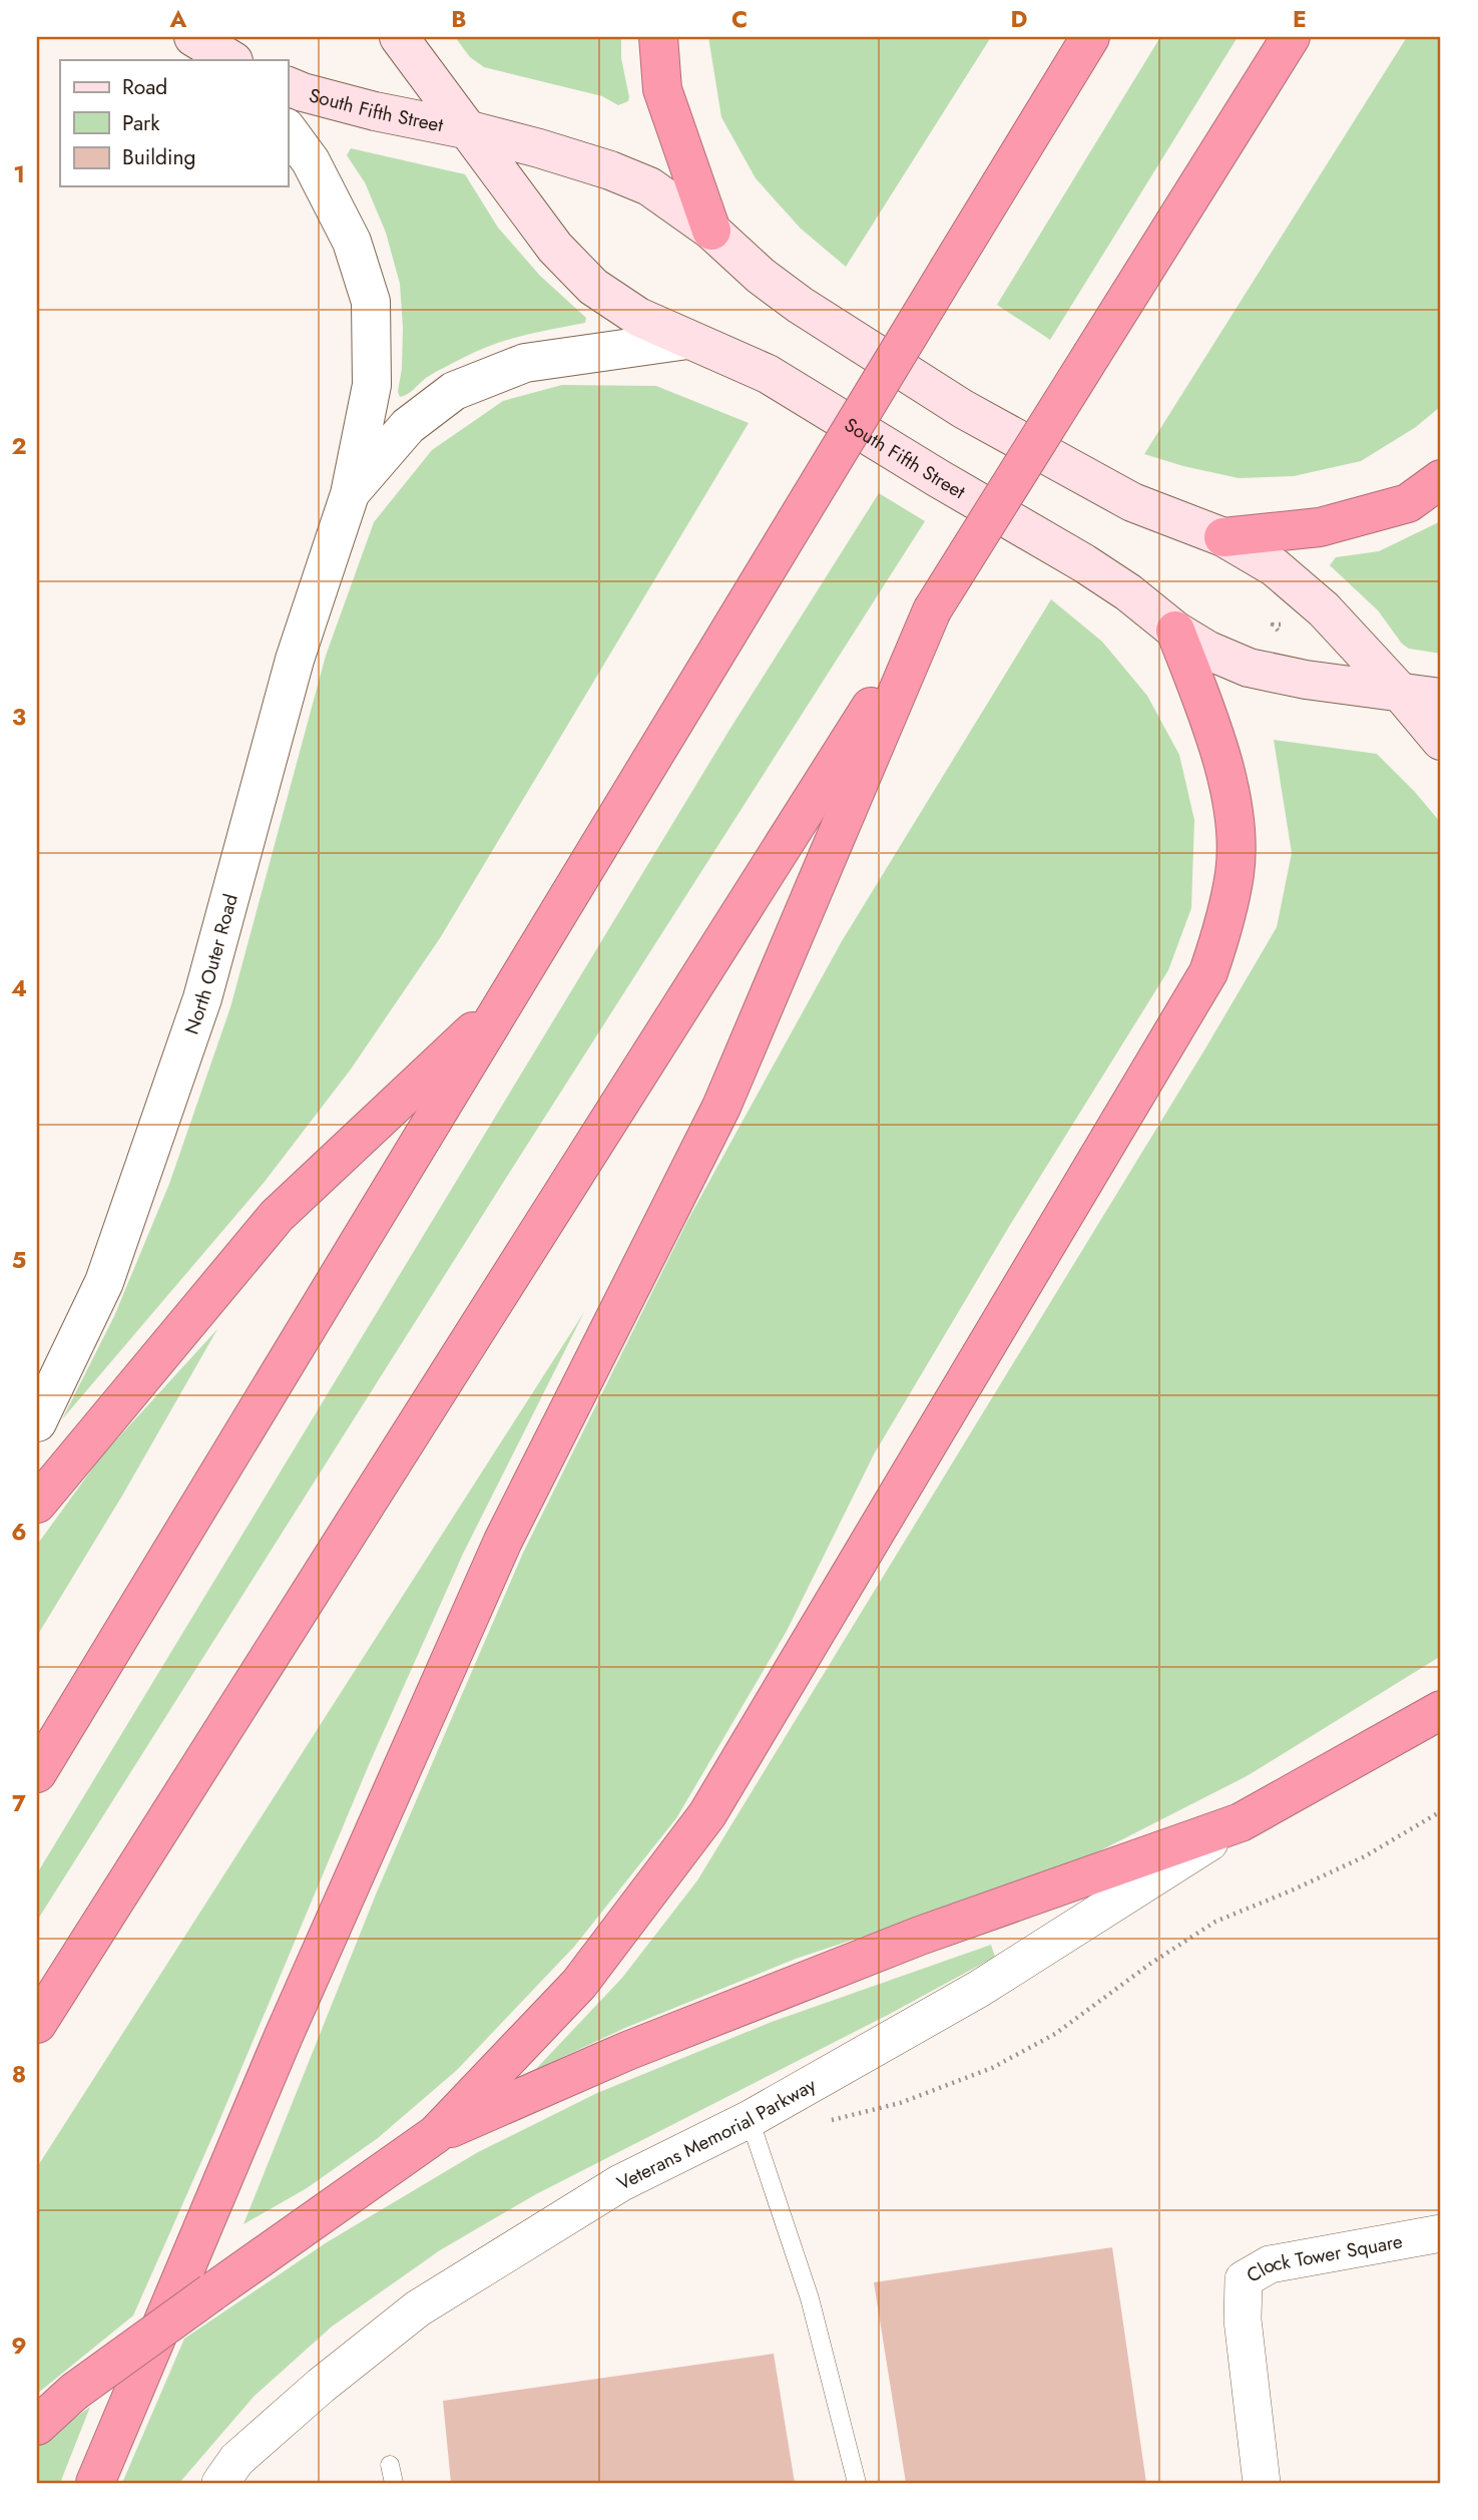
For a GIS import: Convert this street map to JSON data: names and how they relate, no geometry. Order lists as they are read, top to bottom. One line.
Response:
{"streets":{"main road":["South Fifth Street"],"street":["North Outer Road","Veterans Memorial Parkway","Clock Tower Square"]},"legend":["Road","Park","Building"],"grid":{"columns":["A","B","C","D","E"],"rows":["1","2","3","4","5","6","7","8","9"]}}
